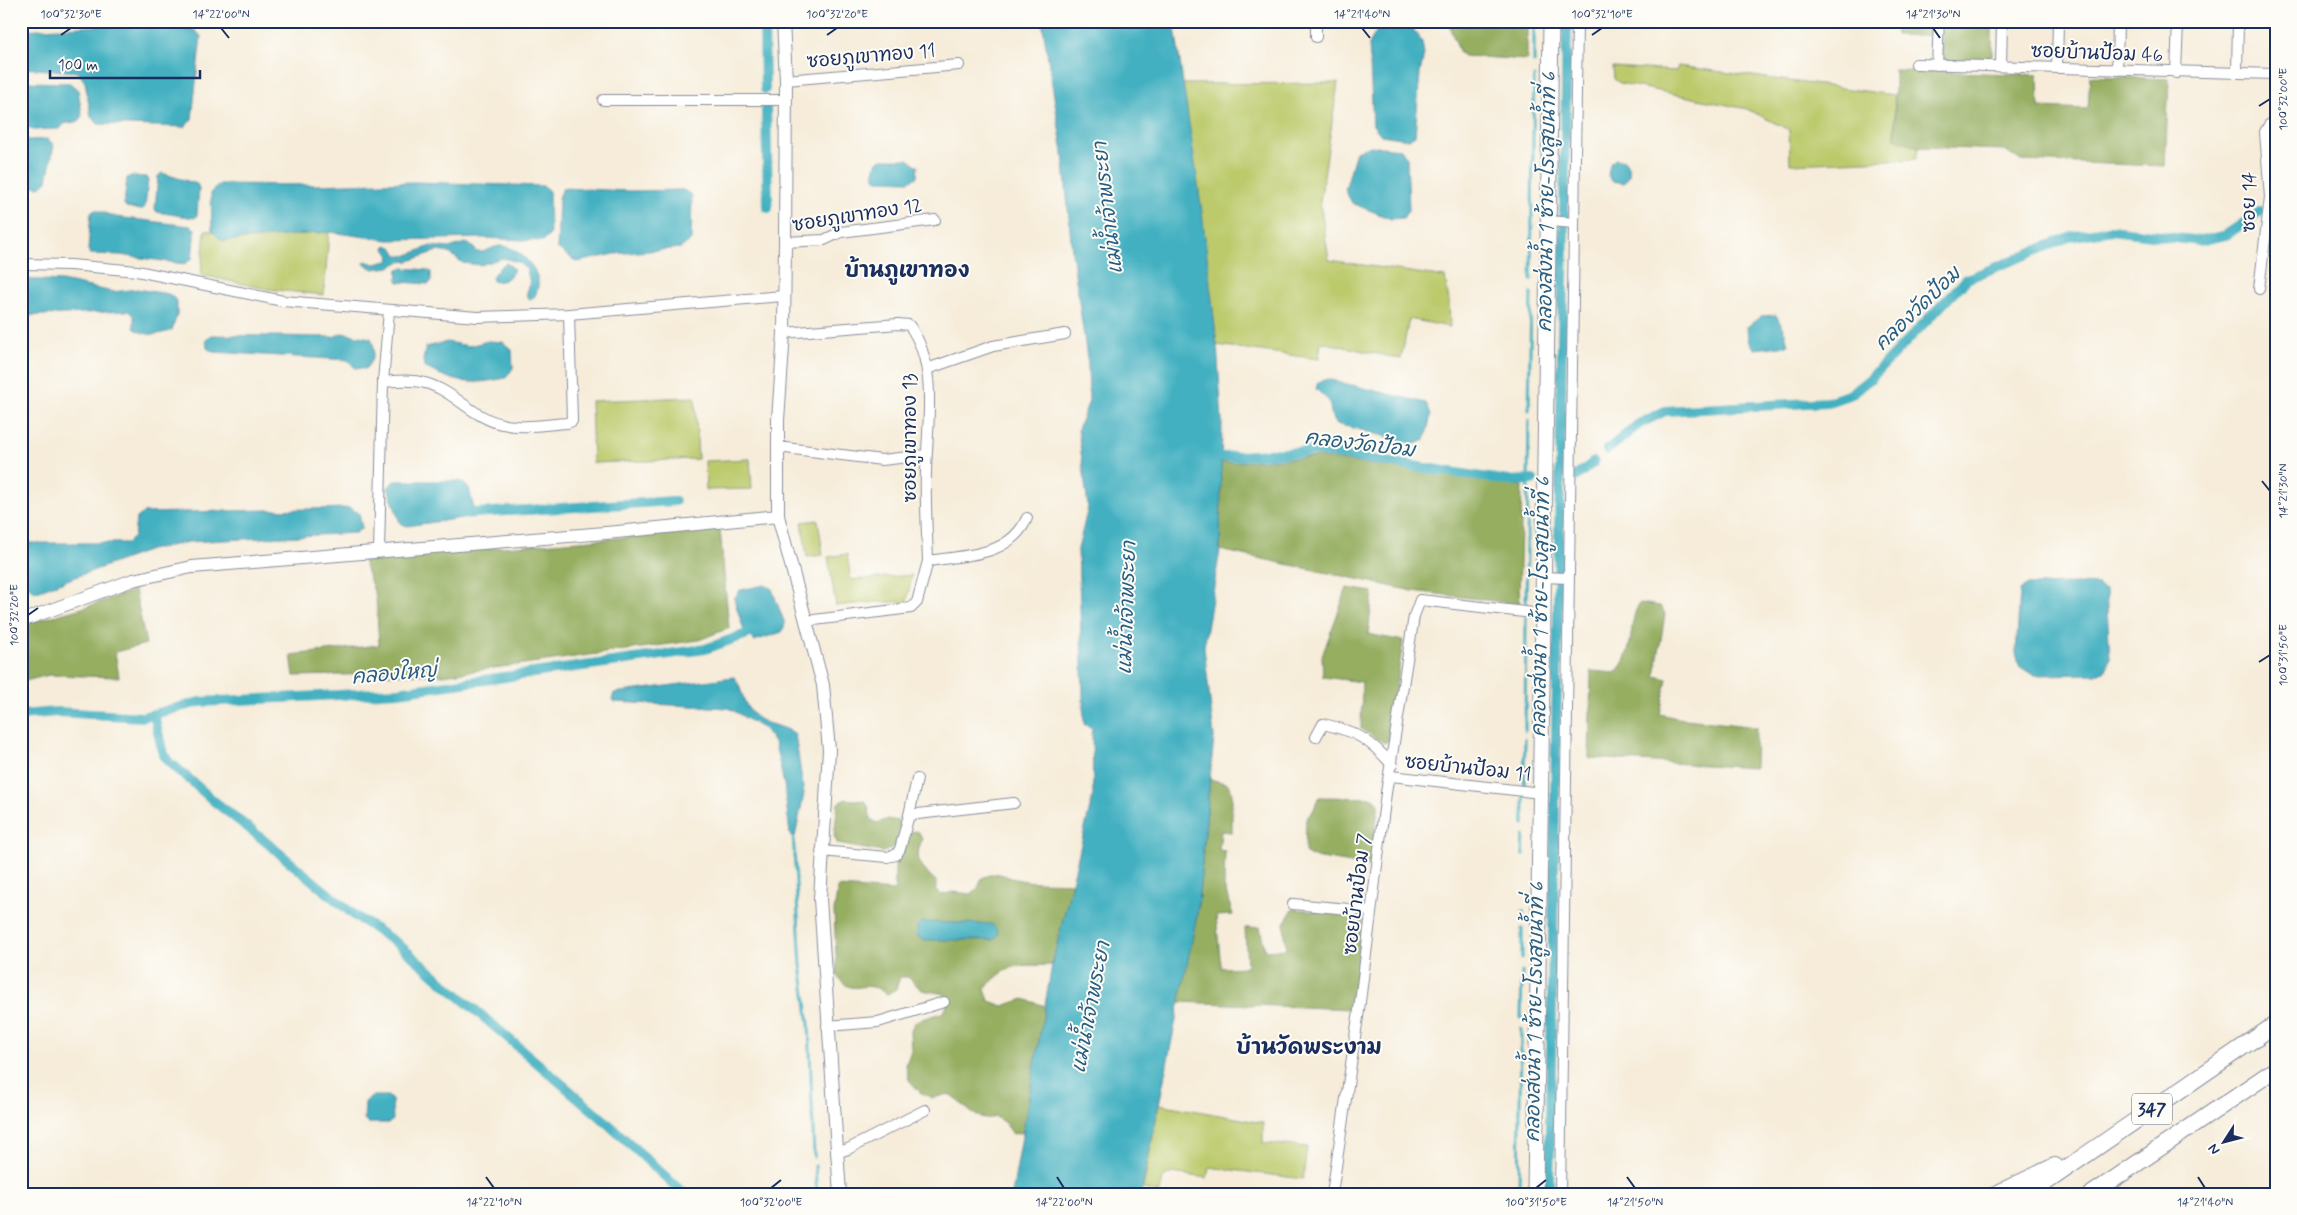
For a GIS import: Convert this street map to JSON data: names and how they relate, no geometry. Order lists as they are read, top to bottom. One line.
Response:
{"streets":{"main road":["347"],"street":["ซอยบ้านป้อม 46","ซอยภูเขาทอง 11","ซอย 14","ซอยภูเขาทอง 12","ซอยภูเขาทอง 13","ซอยบ้านป้อม 11","ซอยบ้านป้อม 7"]},"crossings":[["ซอยบ้านป้อม 11","ซอยบ้านป้อม 7"]],"districts":["บ้านภูเขาทอง","บ้านวัดพระงาม"],"water":["คลองส่งน้ำ 1 ซ้าย-โรงสูบน้ำที่ 6","แม่น้ำเจ้าพระยา","คลองวัดป้อม","คลองใหญ่"],"scale_bar":"100 m","north":"bottom left","coordinates":["100°32'30\"E","14°22'00\"N","100°32'20\"E","14°21'40\"N","100°32'10\"E","14°21'30\"N","100°32'00\"E","100°31'50\"E","14°22'10\"N","14°21'50\"N"]}
